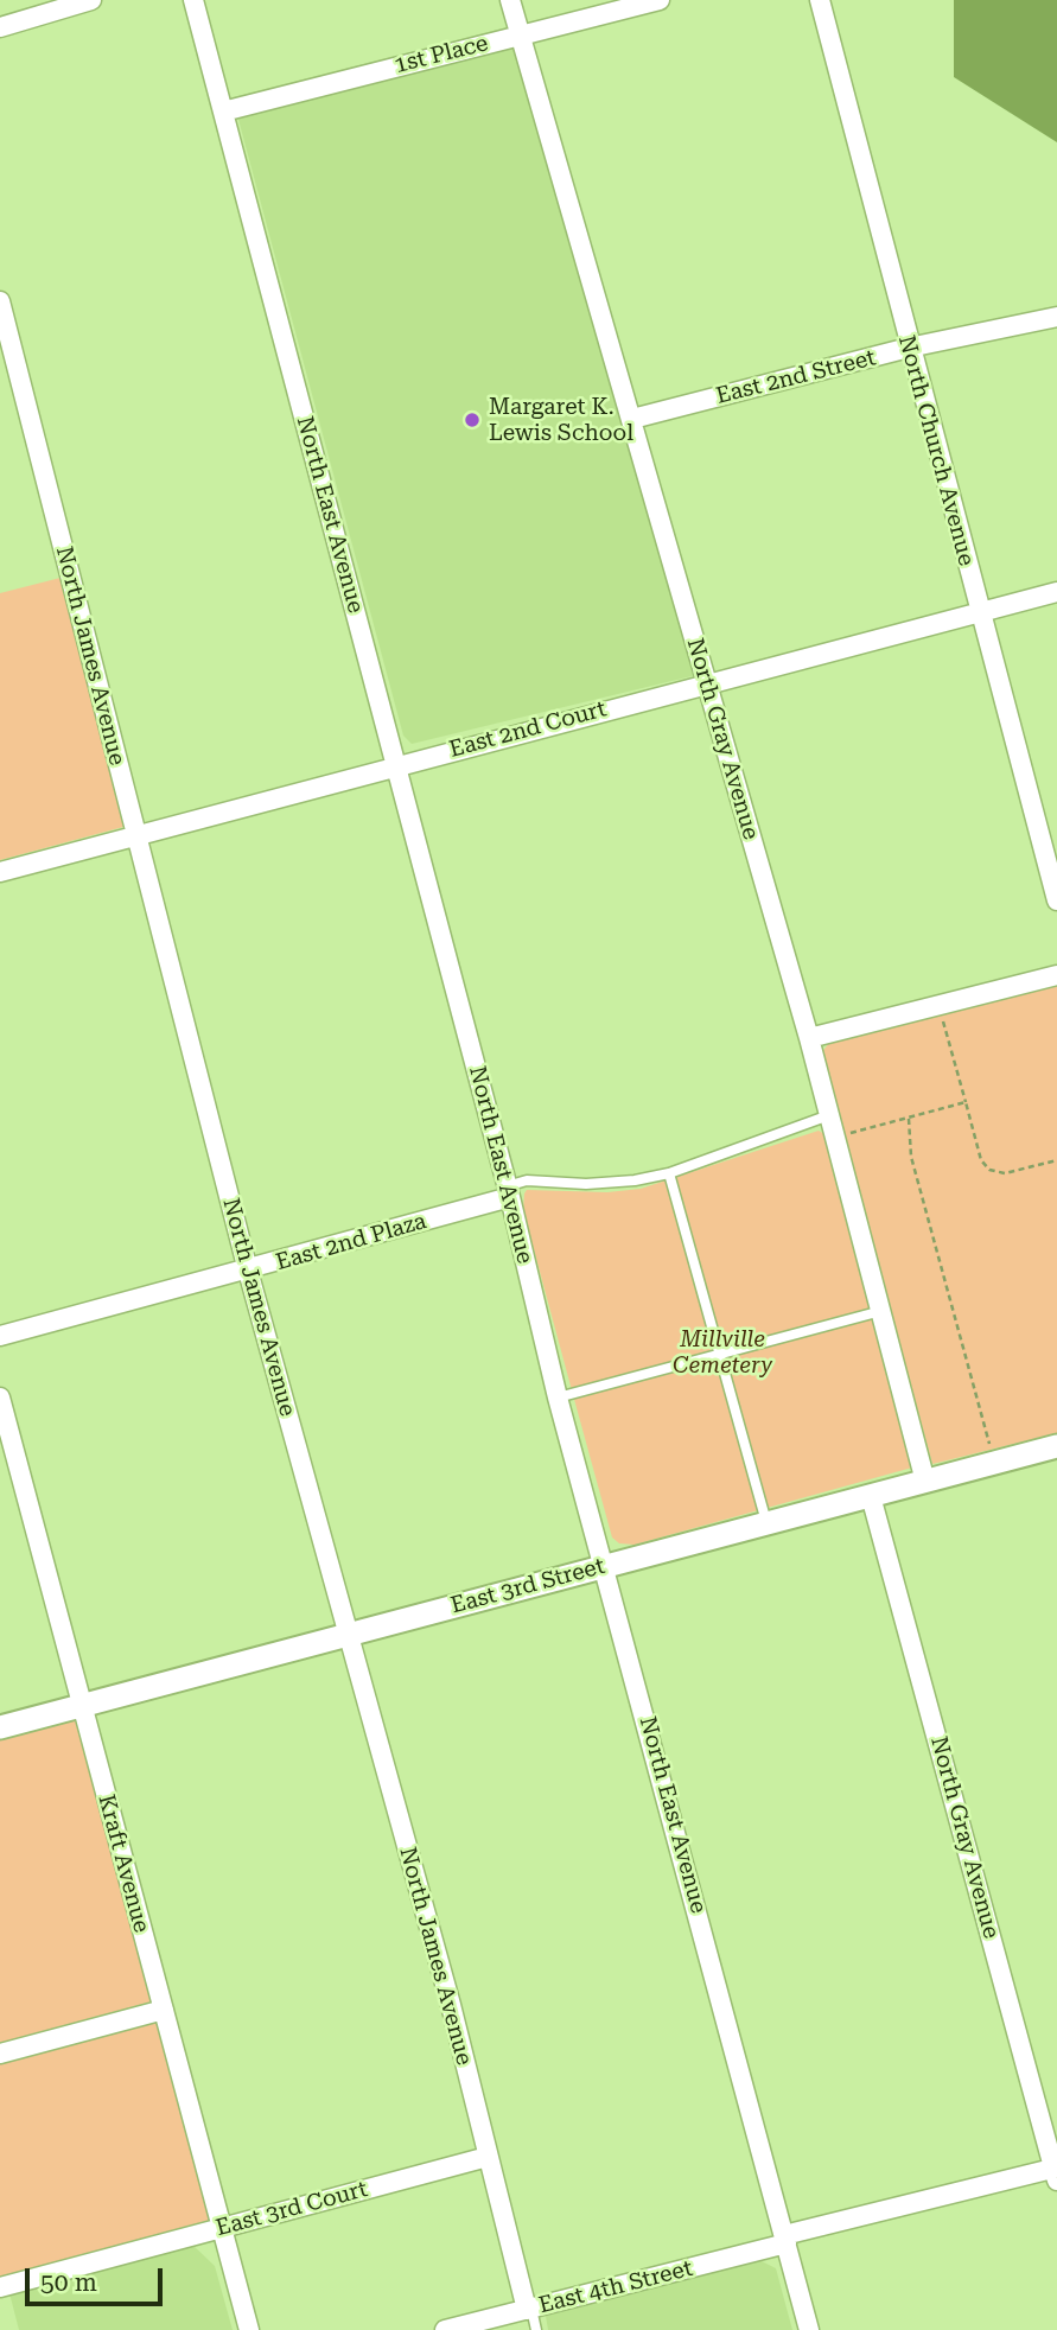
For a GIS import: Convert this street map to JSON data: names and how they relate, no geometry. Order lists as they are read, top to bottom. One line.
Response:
{"streets":{"street":["1st Place","East 2nd Street","North Church Avenue","North East Avenue","North James Avenue","East 2nd Court","North Gray Avenue","East 2nd Plaza","East 3rd Street","Kraft Avenue","East 3rd Court","East 4th Street"]},"crossings":[["1st Place","North East Avenue"],["1st Place","North Gray Avenue"],["East 2nd Street","North Church Avenue"],["East 2nd Street","North Gray Avenue"],["North Church Avenue","East 2nd Court"],["North East Avenue","East 2nd Court"],["North East Avenue","East 2nd Plaza"],["North East Avenue","East 3rd Street"],["North East Avenue","East 4th Street"],["North James Avenue","East 2nd Court"],["North James Avenue","East 2nd Plaza"],["North James Avenue","East 3rd Street"],["North James Avenue","East 3rd Court"],["North James Avenue","East 4th Street"],["East 2nd Court","North Gray Avenue"],["North Gray Avenue","East 2nd Plaza"],["North Gray Avenue","East 3rd Street"],["North Gray Avenue","East 4th Street"],["East 3rd Street","Kraft Avenue"],["Kraft Avenue","East 3rd Court"]],"parks":["Millville Cemetery"],"places":["Margaret K. Lewis School"],"scale_bar":"50 m"}
